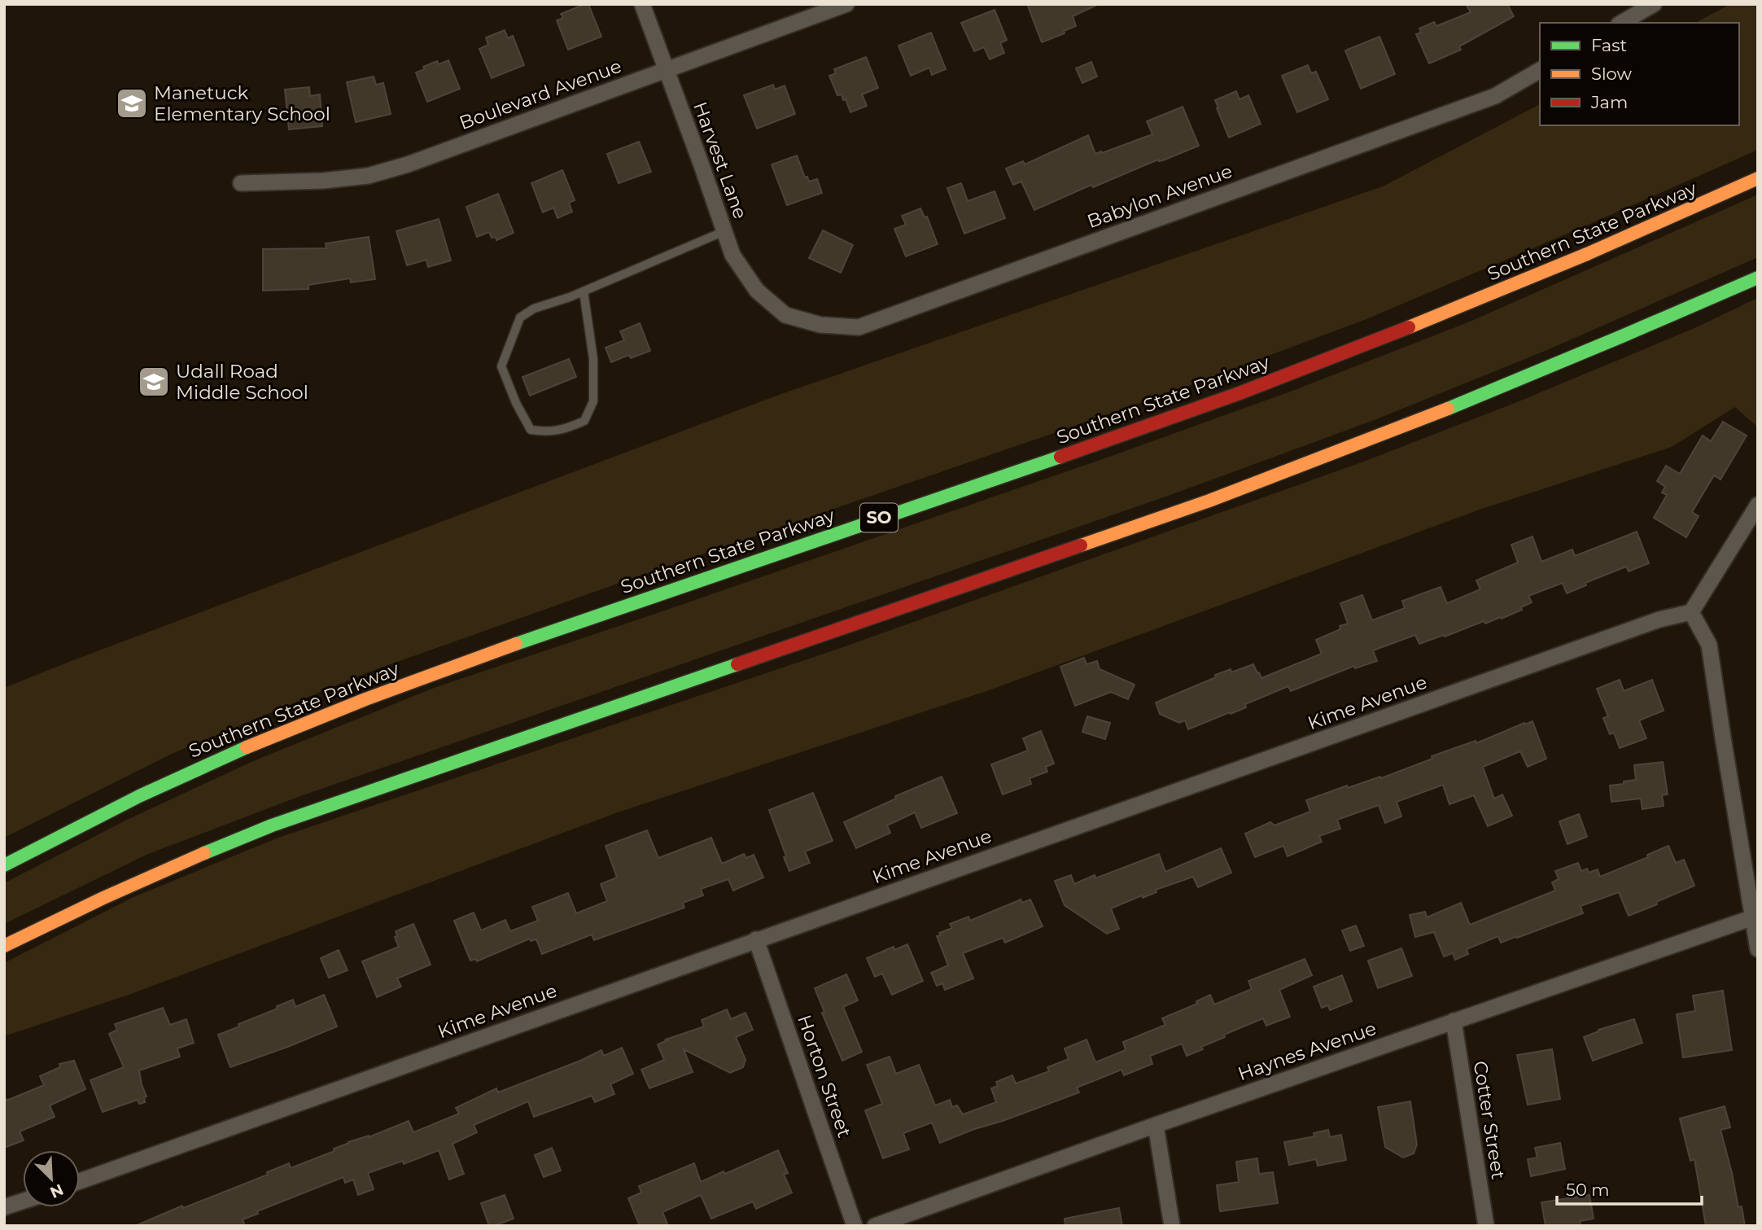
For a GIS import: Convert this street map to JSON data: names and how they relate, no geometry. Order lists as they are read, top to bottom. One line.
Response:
{"streets":{"highway":["Southern State Parkway","SO"],"street":["Boulevard Avenue","Harvest Lane","Babylon Avenue","Kime Avenue","Haynes Avenue","Horton Street","Cotter Street"]},"crossings":[["Boulevard Avenue","Harvest Lane"],["Harvest Lane","Babylon Avenue"],["Kime Avenue","Horton Street"],["Haynes Avenue","Cotter Street"]],"places":{"school or university":["Manetuck Elementary School","Udall Road Middle School"]},"legend":["Fast","Slow","Jam"],"scale_bar":"50 m","north":"bottom right"}
